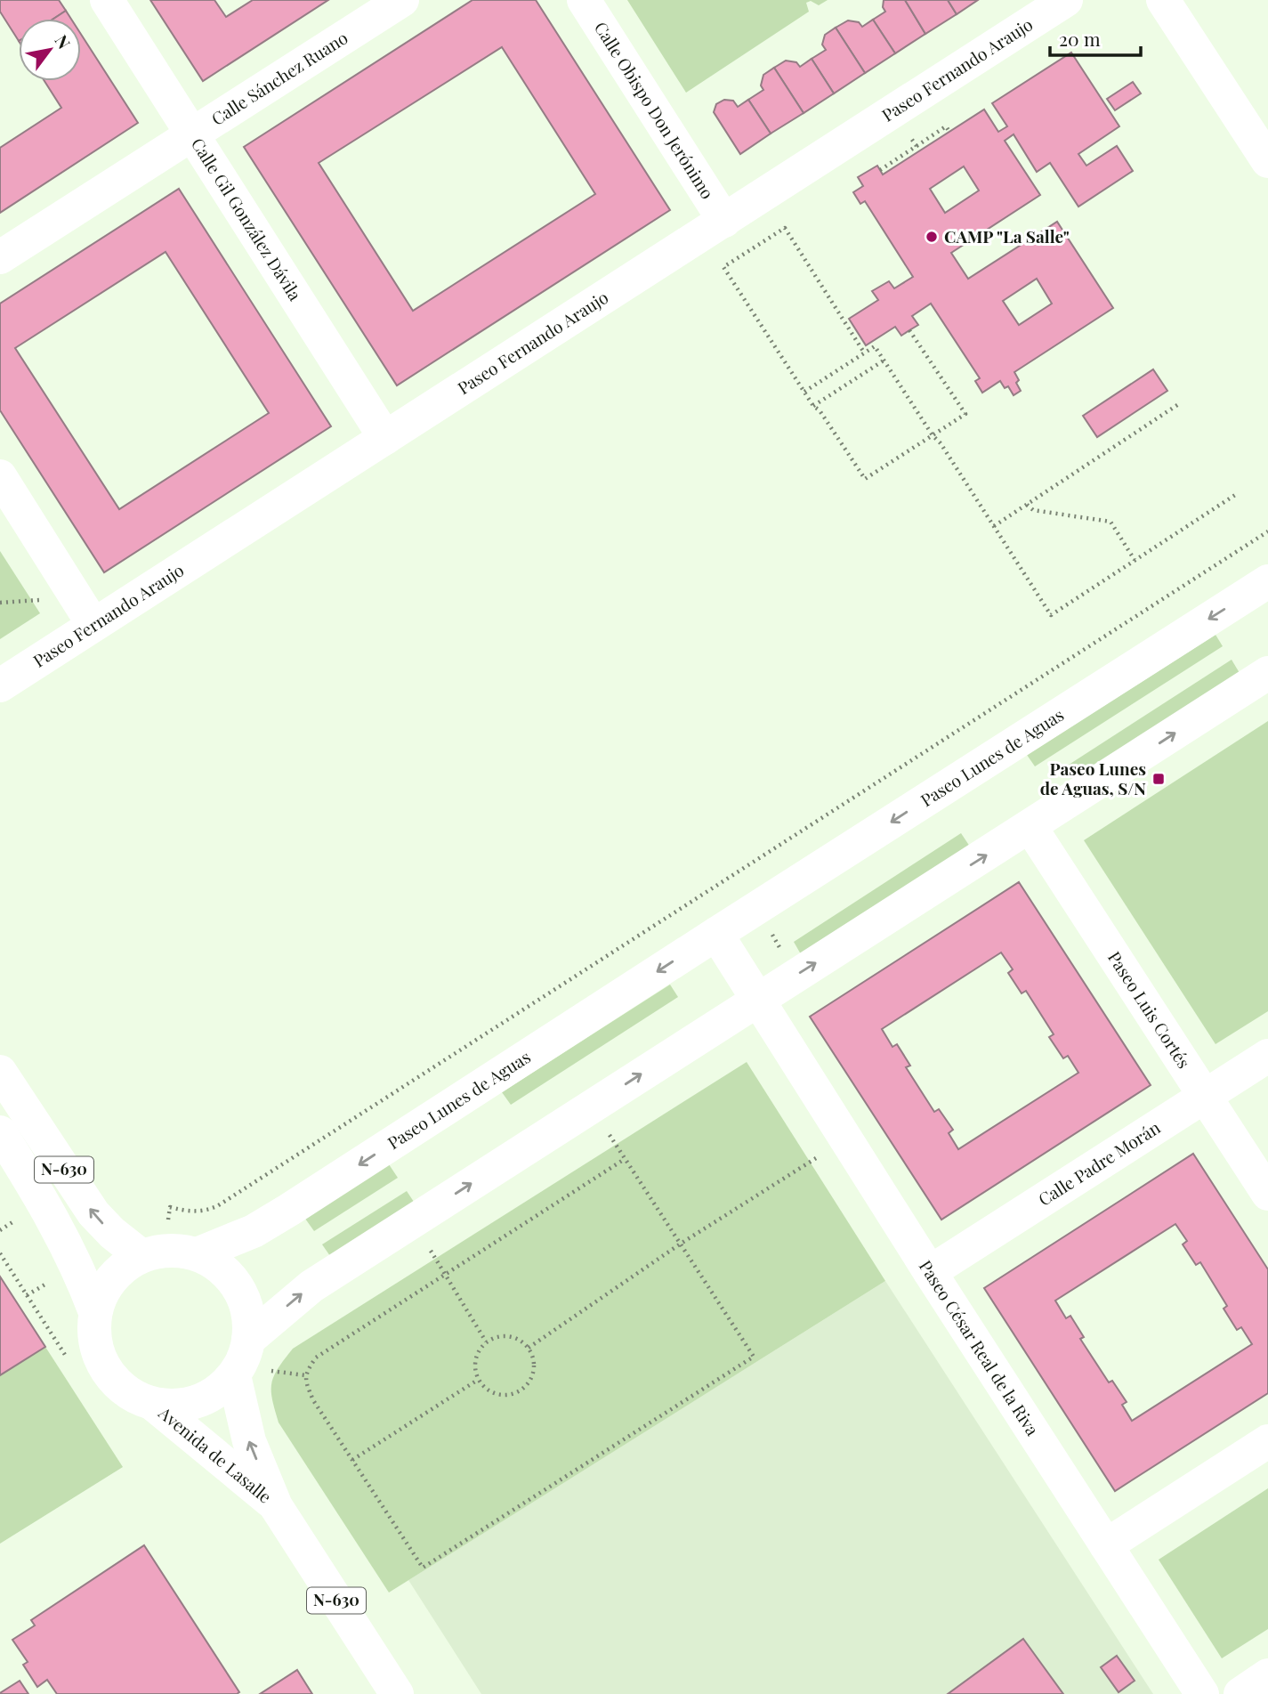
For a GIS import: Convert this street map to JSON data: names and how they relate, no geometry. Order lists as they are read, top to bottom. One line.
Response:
{"streets":{"main road":["Paseo Fernando Araujo","Calle Sánchez Ruano","Calle Obispo Don Jerónimo","Calle Gil González Dávila","Paseo Lunes de Aguas","Paseo Luis Cortés","Calle Padre Morán","N-630","Paseo César Real de la Riva","Avenida de Lasalle"]},"crossings":[["Paseo Fernando Araujo","Calle Obispo Don Jerónimo"],["Paseo Fernando Araujo","Calle Gil González Dávila"],["Calle Sánchez Ruano","Calle Gil González Dávila"],["Paseo Lunes de Aguas","N-630"],["Paseo Lunes de Aguas","Avenida de Lasalle"],["Paseo Luis Cortés","Calle Padre Morán"],["Calle Padre Morán","Paseo César Real de la Riva"],["N-630","Avenida de Lasalle"]],"places":{"other":["CAMP \"La Salle\""],"transit":["Paseo Lunes de Aguas, S/N"]},"scale_bar":"20 m","north":"top right"}
